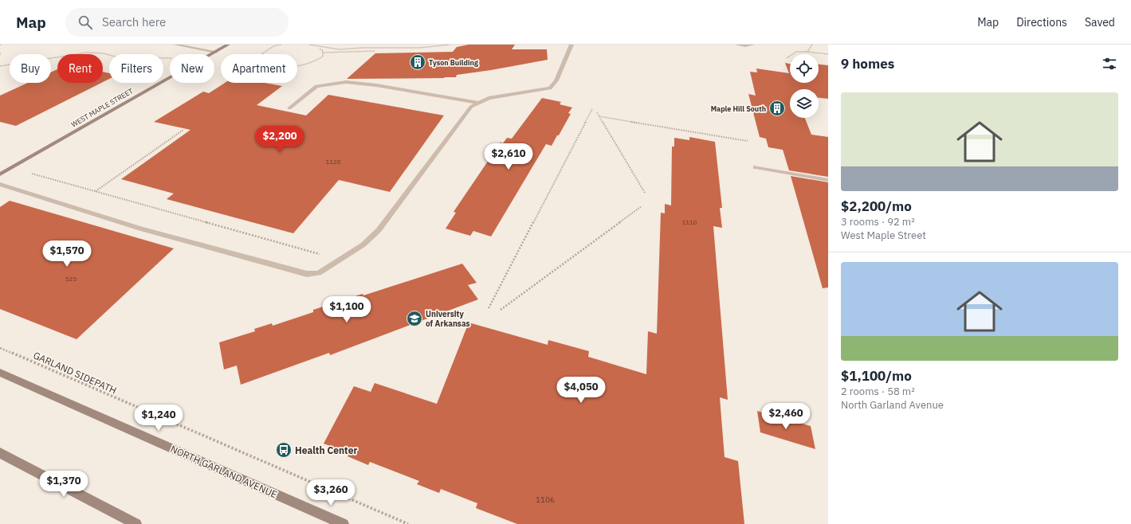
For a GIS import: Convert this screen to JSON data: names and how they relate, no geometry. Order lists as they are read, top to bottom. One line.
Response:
{"streets":{"main road":["WEST MAPLE STREET","NORTH GARLAND AVENUE"],"path":["GARLAND SIDEPATH"]},"places":{"building":["Tyson Building","Maple Hill South"],"school or university":["University of Arkansas"],"bus stop":["Health Center"]},"house_numbers":["1120","1110","525","1106"],"page":{"header":"Map","search":"Search here","nav":["Map","Directions","Saved"],"heading":"9 homes","chip":["Buy","Rent","Filters","New","Apartment"],"list":[{"name":"$2,200/mo","note":"3 rooms · 92 m² · West Maple Street"},{"name":"$1,100/mo","note":"2 rooms · 58 m² · North Garland Avenue"}],"price":["$2,200","$2,610","$1,570","$1,100","$4,050","$2,460","$1,240","$1,370","$3,260"]}}
